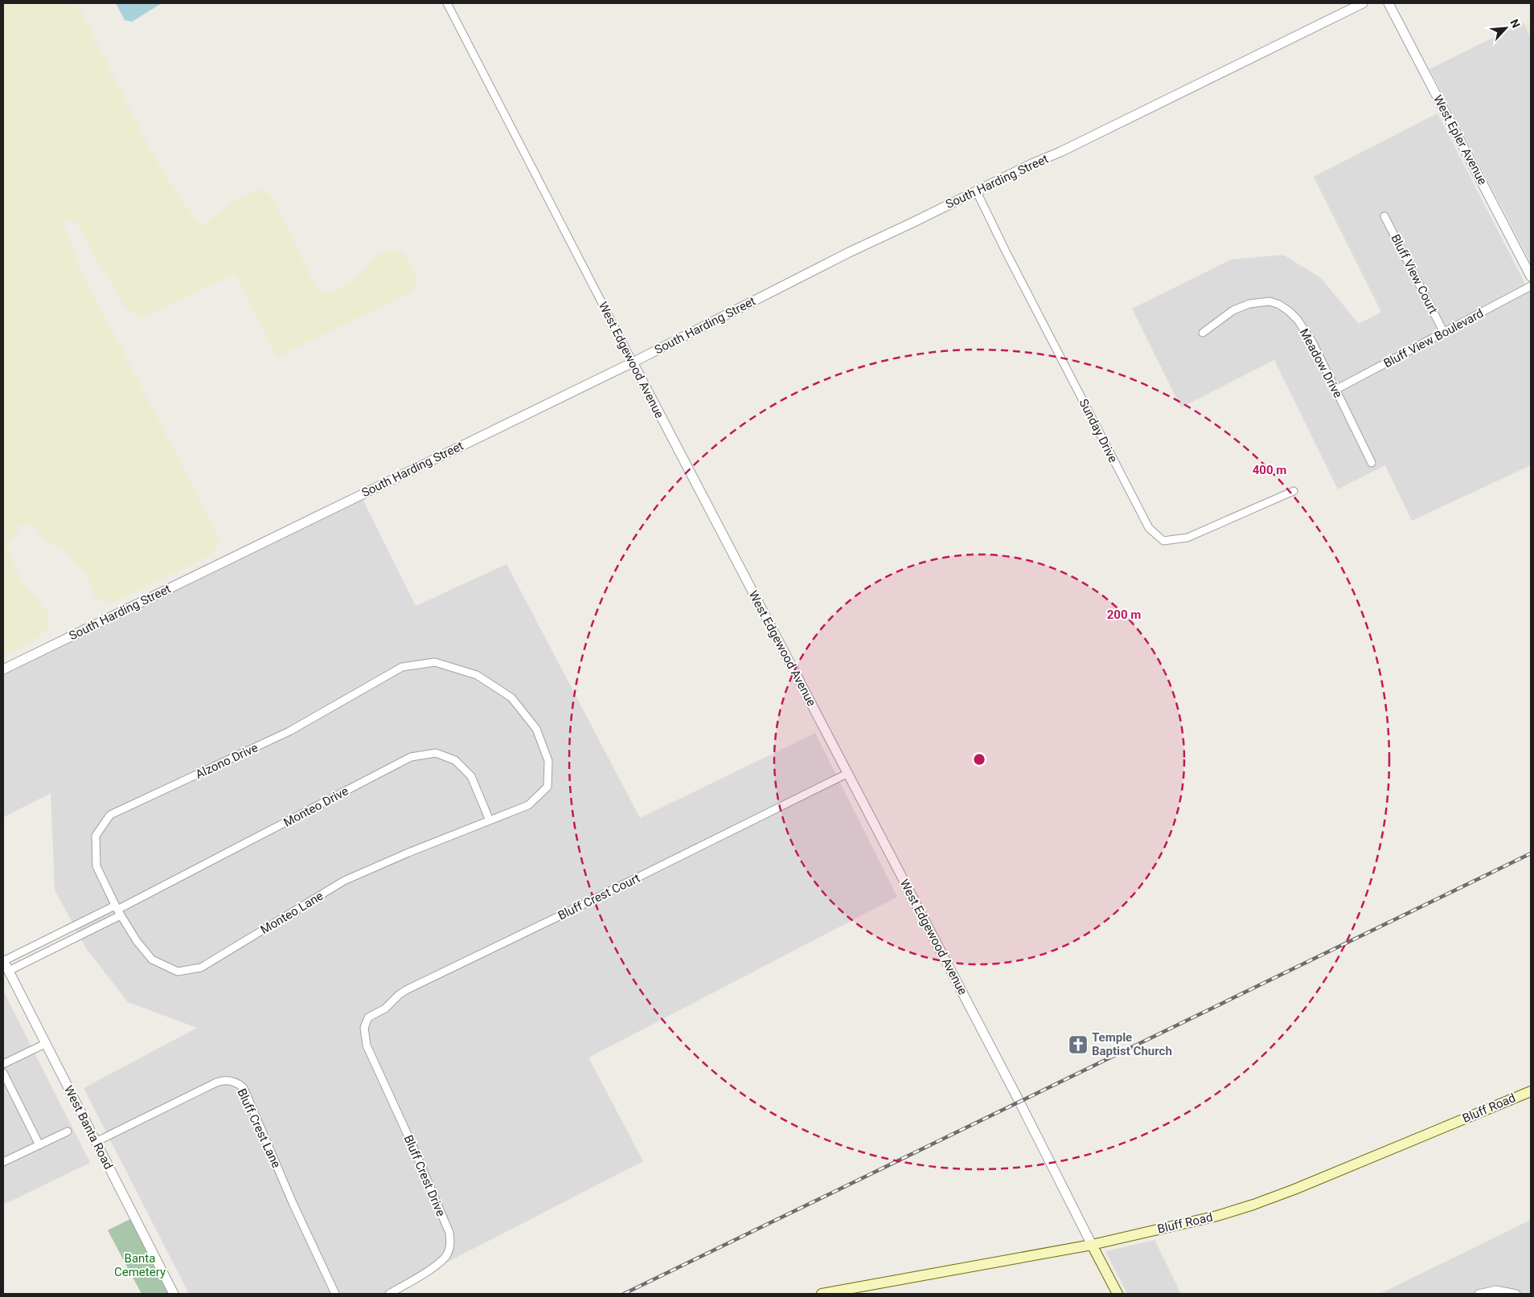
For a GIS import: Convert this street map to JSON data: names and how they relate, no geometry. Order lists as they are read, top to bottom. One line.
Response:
{"streets":{"main road":["West Edgewood Avenue","Bluff Road"],"street":["West Epler Avenue","South Harding Street","Bluff View Court","Bluff View Boulevard","Meadow Drive","Sunday Drive","Alzono Drive","Monteo Drive","Bluff Crest Court","Monteo Lane","West Banta Road","Bluff Crest Lane","Bluff Crest Drive"]},"crossings":[["South Harding Street","West Edgewood Avenue"],["South Harding Street","Sunday Drive"],["Bluff View Court","Bluff View Boulevard"],["Bluff View Boulevard","Meadow Drive"],["West Edgewood Avenue","Bluff Crest Court"],["West Edgewood Avenue","Bluff Road"],["Alzono Drive","Monteo Drive"],["Alzono Drive","Monteo Lane"],["Monteo Drive","Monteo Lane"],["Monteo Drive","West Banta Road"],["Bluff Crest Court","Bluff Crest Drive"],["West Banta Road","Bluff Crest Lane"]],"parks":["Banta Cemetery"],"places":{"church":["Temple Baptist Church"]},"north":"top right","rings":["400 m","200 m"]}
